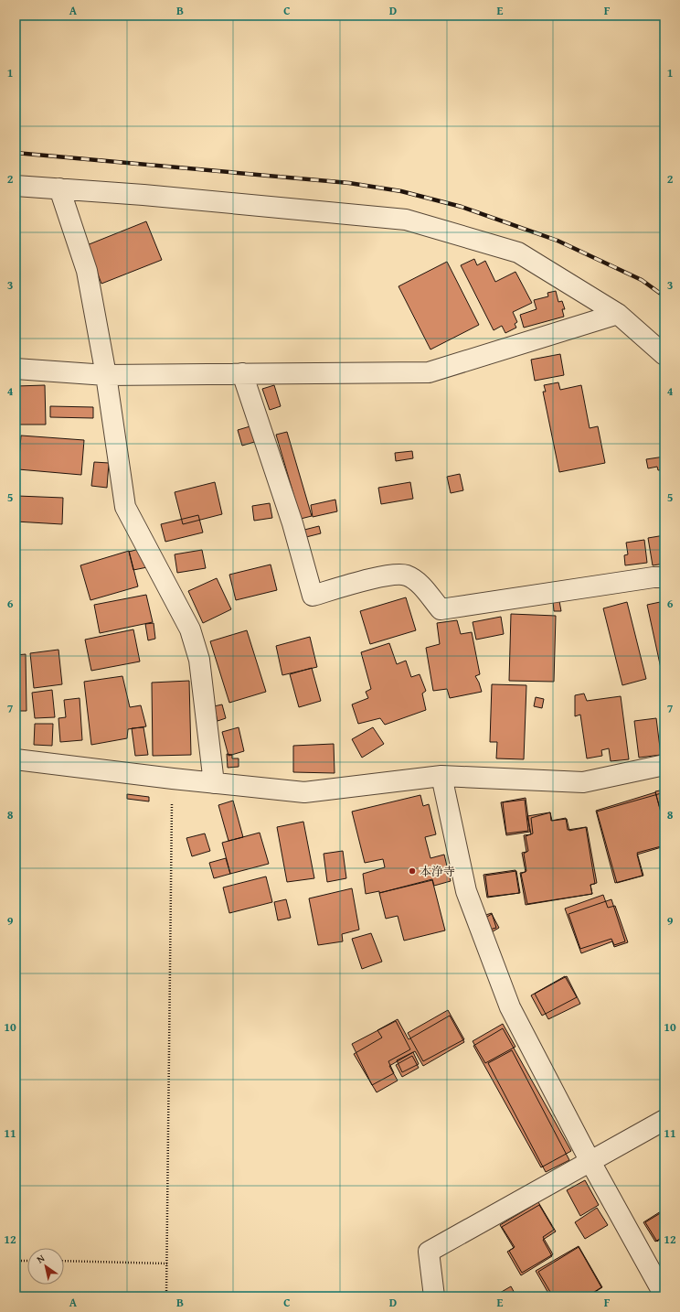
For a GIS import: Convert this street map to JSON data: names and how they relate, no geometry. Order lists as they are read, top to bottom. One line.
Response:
{"places":["本浄寺"],"north":"top left","grid":{"columns":["A","B","C","D","E","F"],"rows":["1","2","3","4","5","6","7","8","9","10","11","12"]}}
